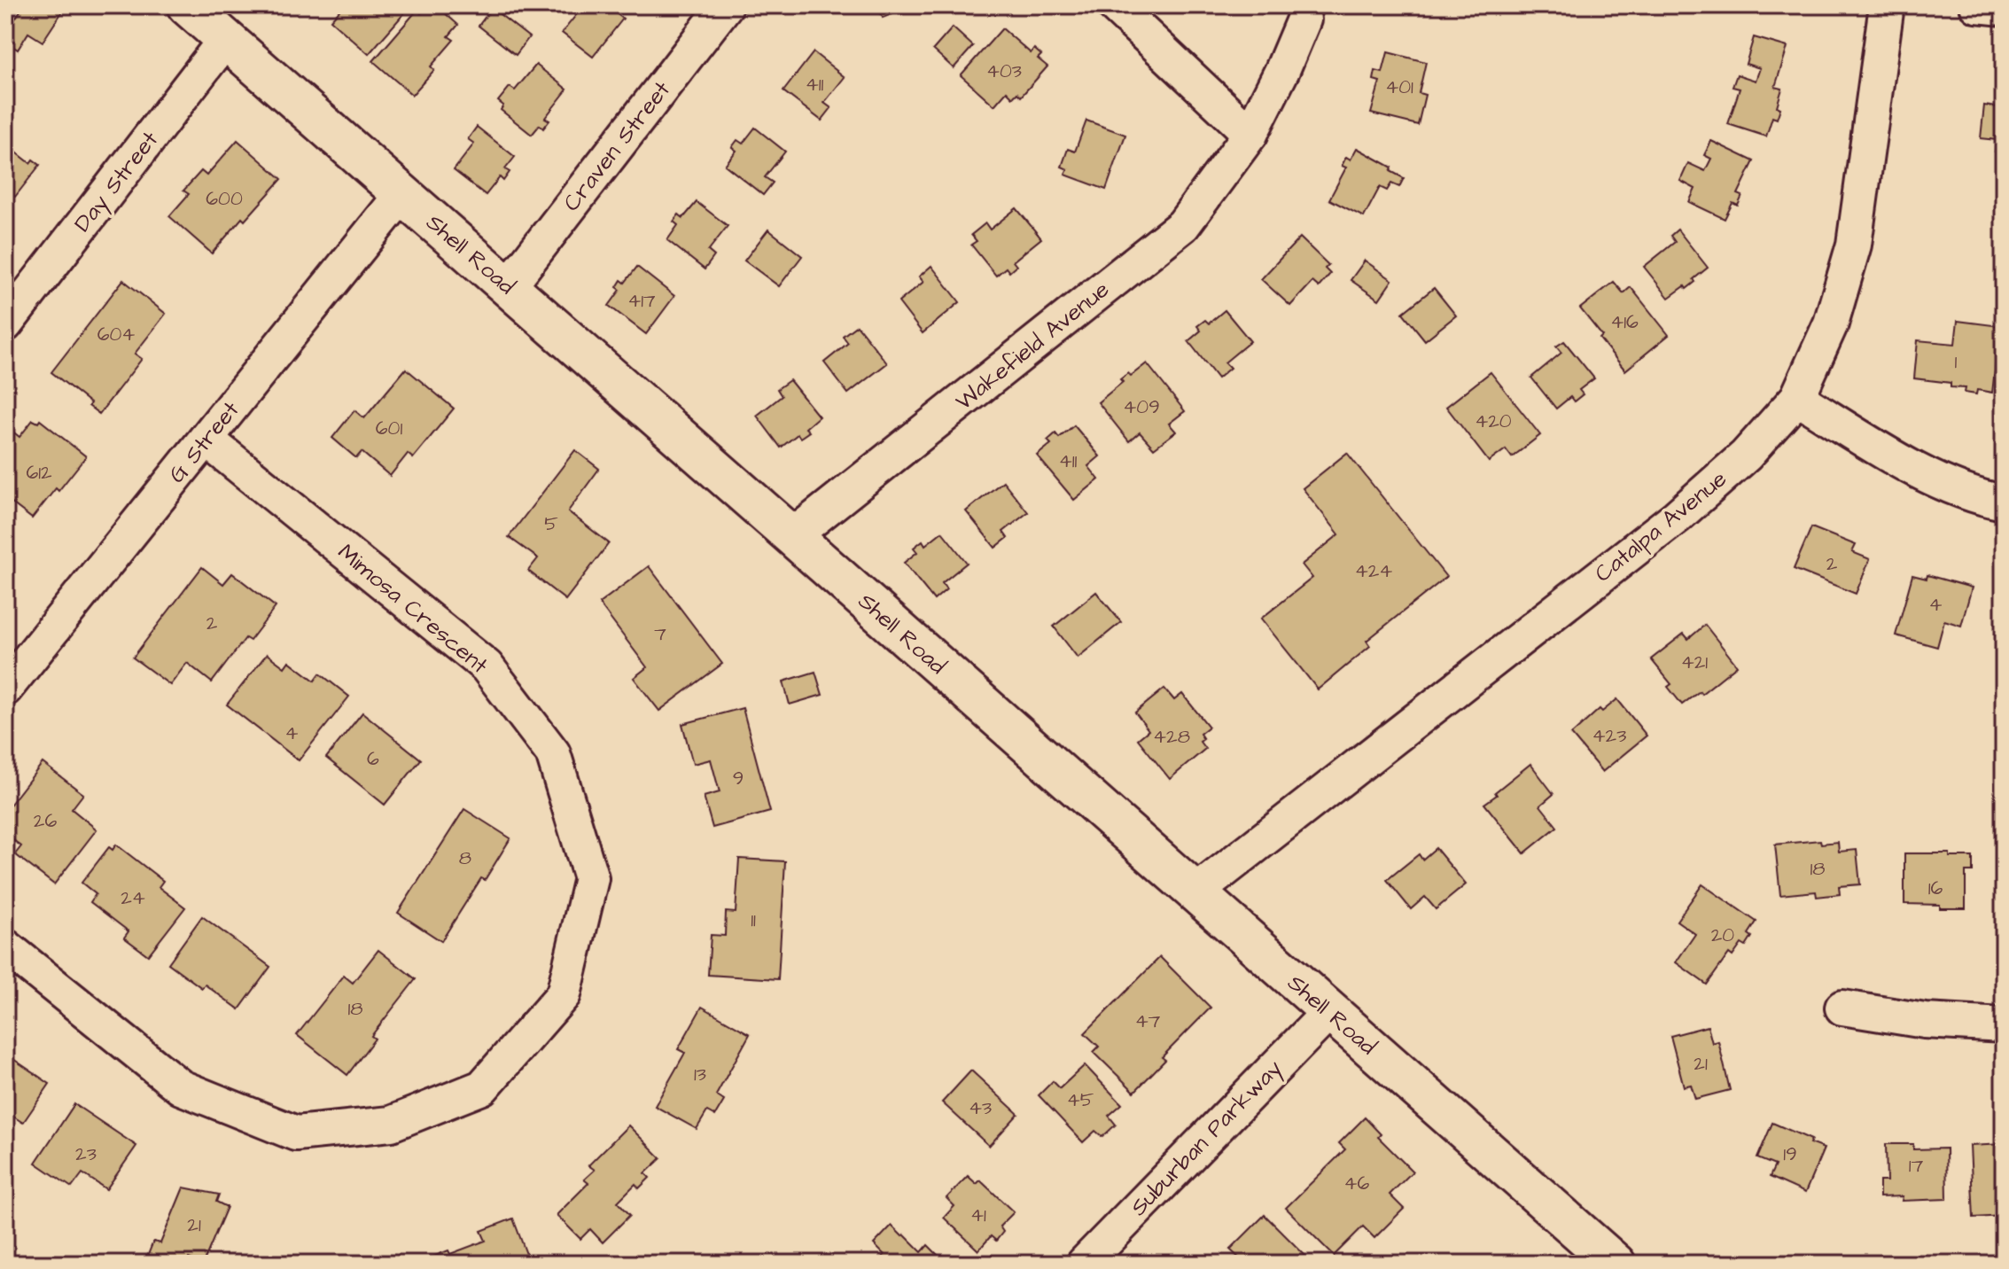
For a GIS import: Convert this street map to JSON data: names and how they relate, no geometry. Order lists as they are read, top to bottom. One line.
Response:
{"streets":{"street":["Craven Street","Day Street","Shell Road","Wakefield Avenue","G Street","Catalpa Avenue","Mimosa Crescent","Suburban Parkway"]},"crossings":[["Craven Street","Shell Road"],["Day Street","Shell Road"],["Shell Road","Wakefield Avenue"],["Shell Road","G Street"],["Shell Road","Catalpa Avenue"],["Shell Road","Suburban Parkway"],["G Street","Mimosa Crescent"]],"house_numbers":["403","411","401","600","417","416","604","1","409","420","601","411","612","5","2","424","4","2","7","421","4","423","428","6","9","26","8","18","16","24","11","20","18","47","21","13","45","43","23","19","17","46","41","21"]}
